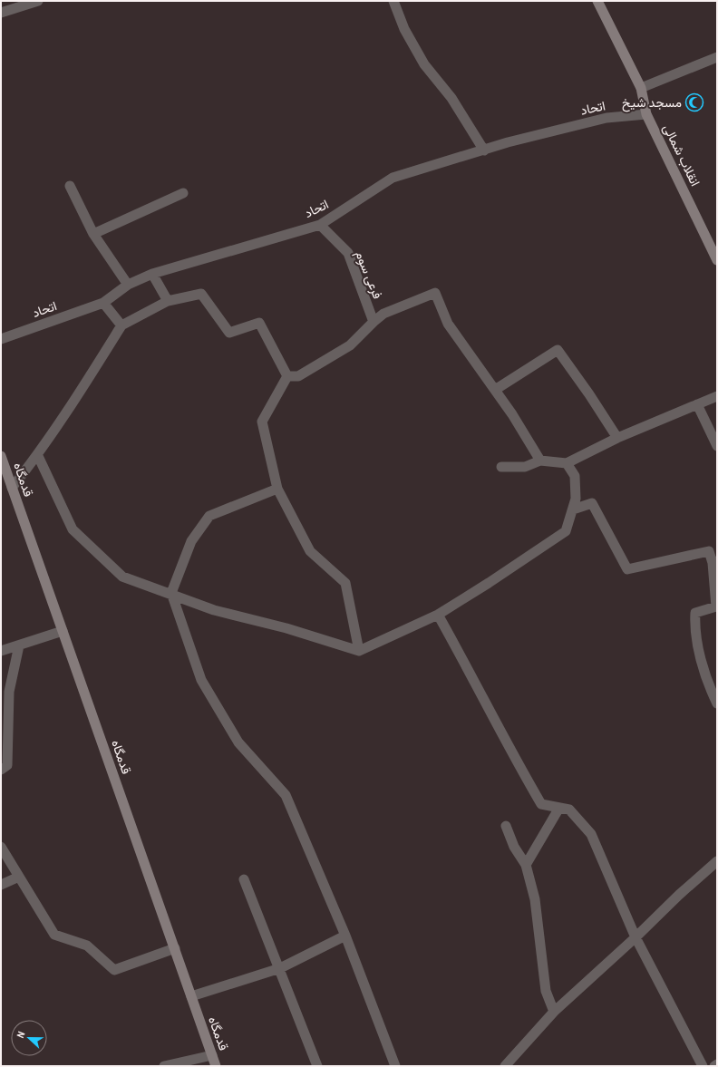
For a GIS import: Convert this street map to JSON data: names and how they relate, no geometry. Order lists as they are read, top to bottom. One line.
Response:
{"streets":{"main road":["انقلاب شمالی","قدمگاه"],"street":["اتحاد","فرعی سوم"]},"crossings":[["اتحاد","انقلاب شمالی"],["اتحاد","فرعی سوم"]],"places":{"mosque":["مسجد شیخ"]},"north":"left"}
